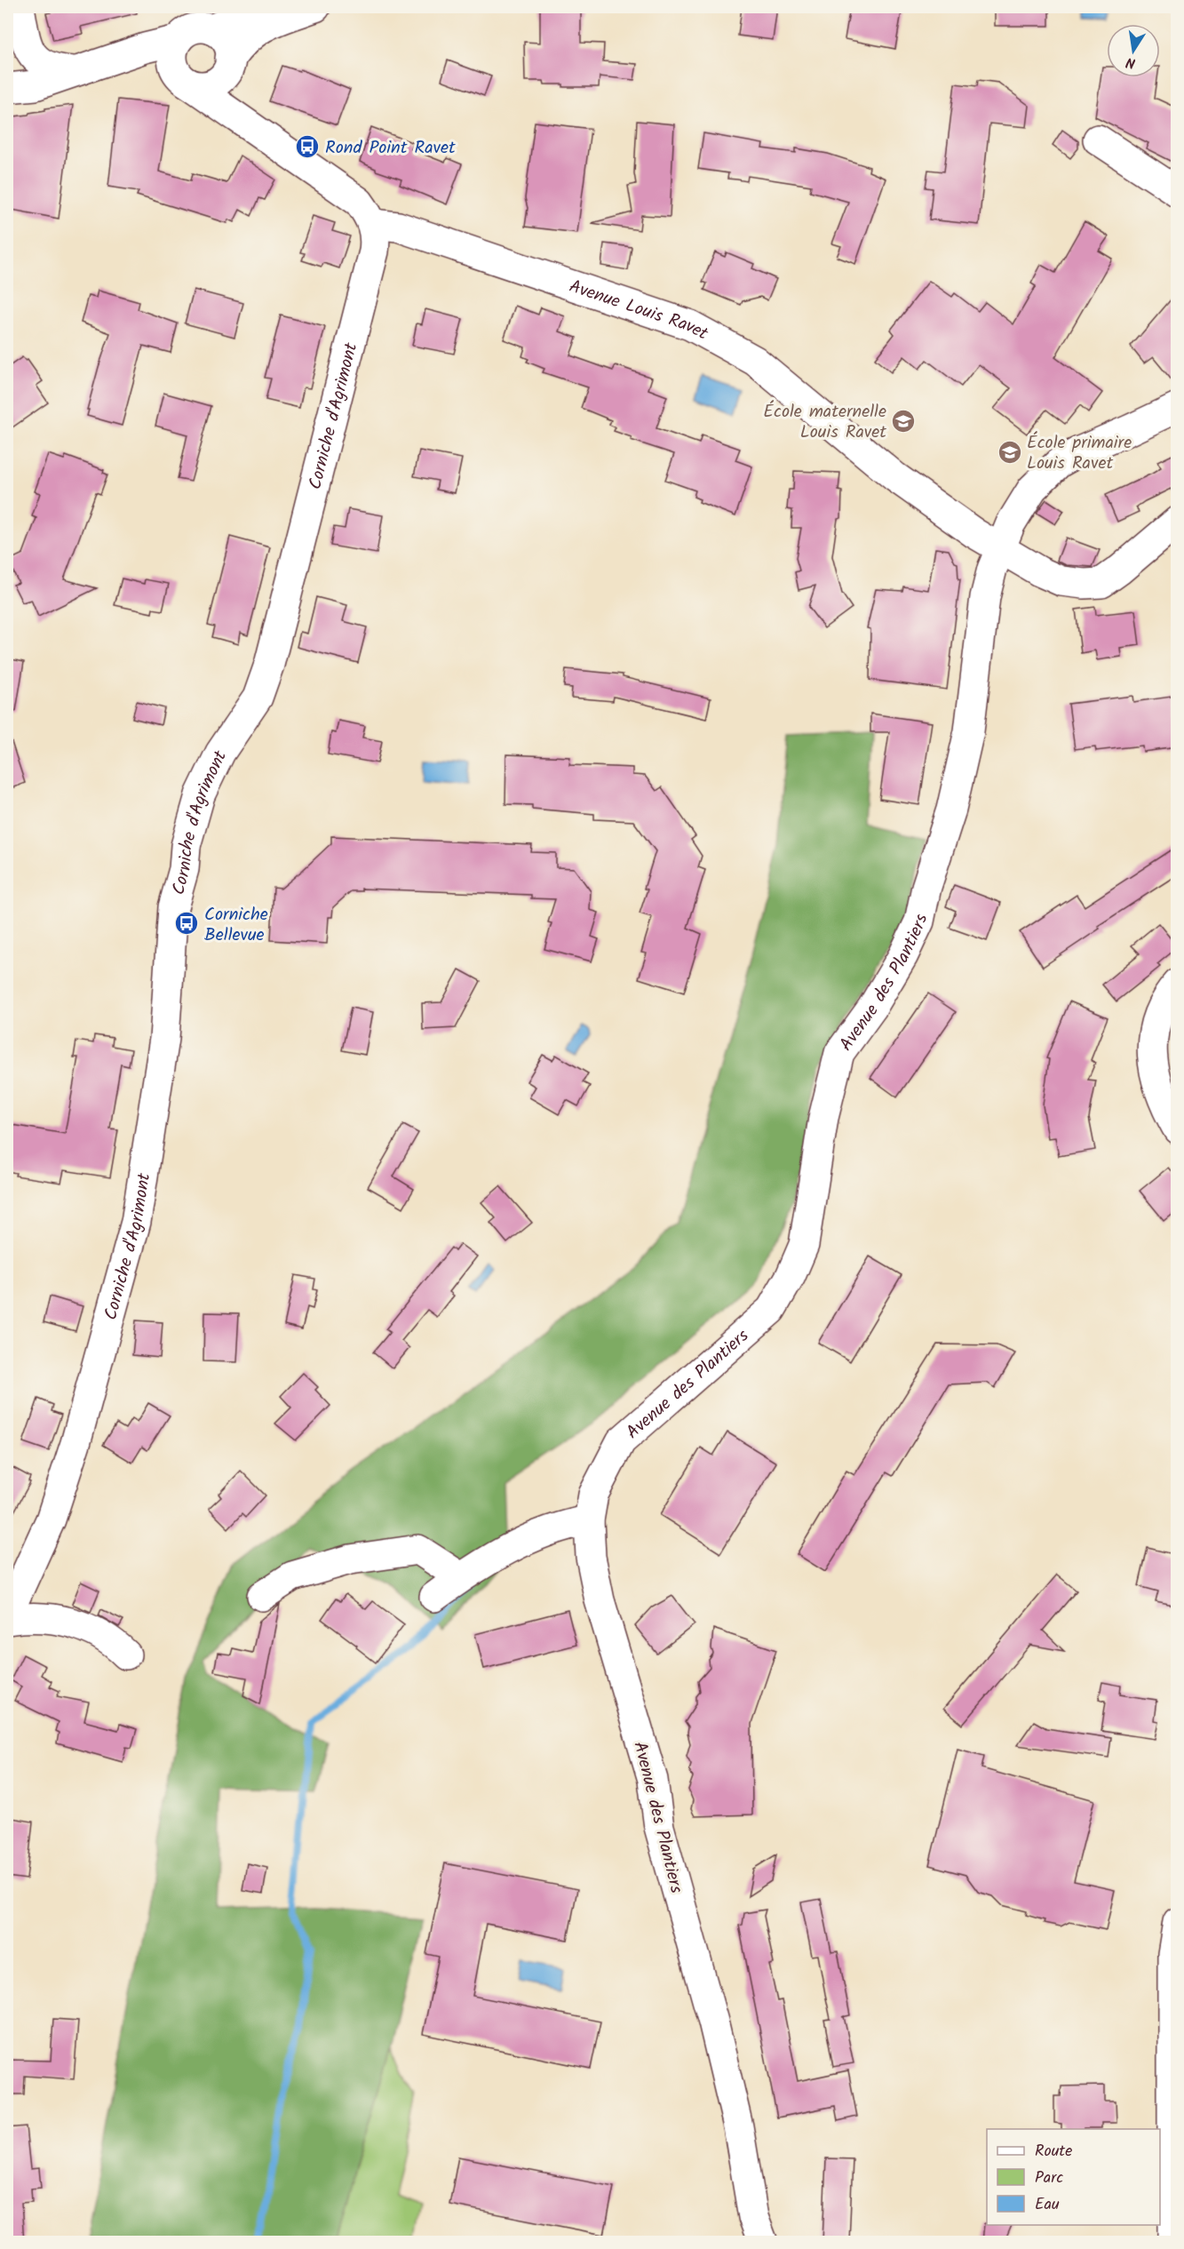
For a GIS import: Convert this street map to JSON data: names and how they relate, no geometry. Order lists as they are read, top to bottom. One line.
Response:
{"streets":{"street":["Avenue Louis Ravet","Corniche d'Agrimont","Avenue des Plantiers"]},"crossings":[["Avenue Louis Ravet","Corniche d'Agrimont"],["Avenue Louis Ravet","Avenue des Plantiers"]],"places":{"bus stop":["Rond Point Ravet","Corniche Bellevue"],"school or university":["École maternelle Louis Ravet","École primaire Louis Ravet"]},"legend":["Route","Parc","Eau"],"north":"bottom"}
